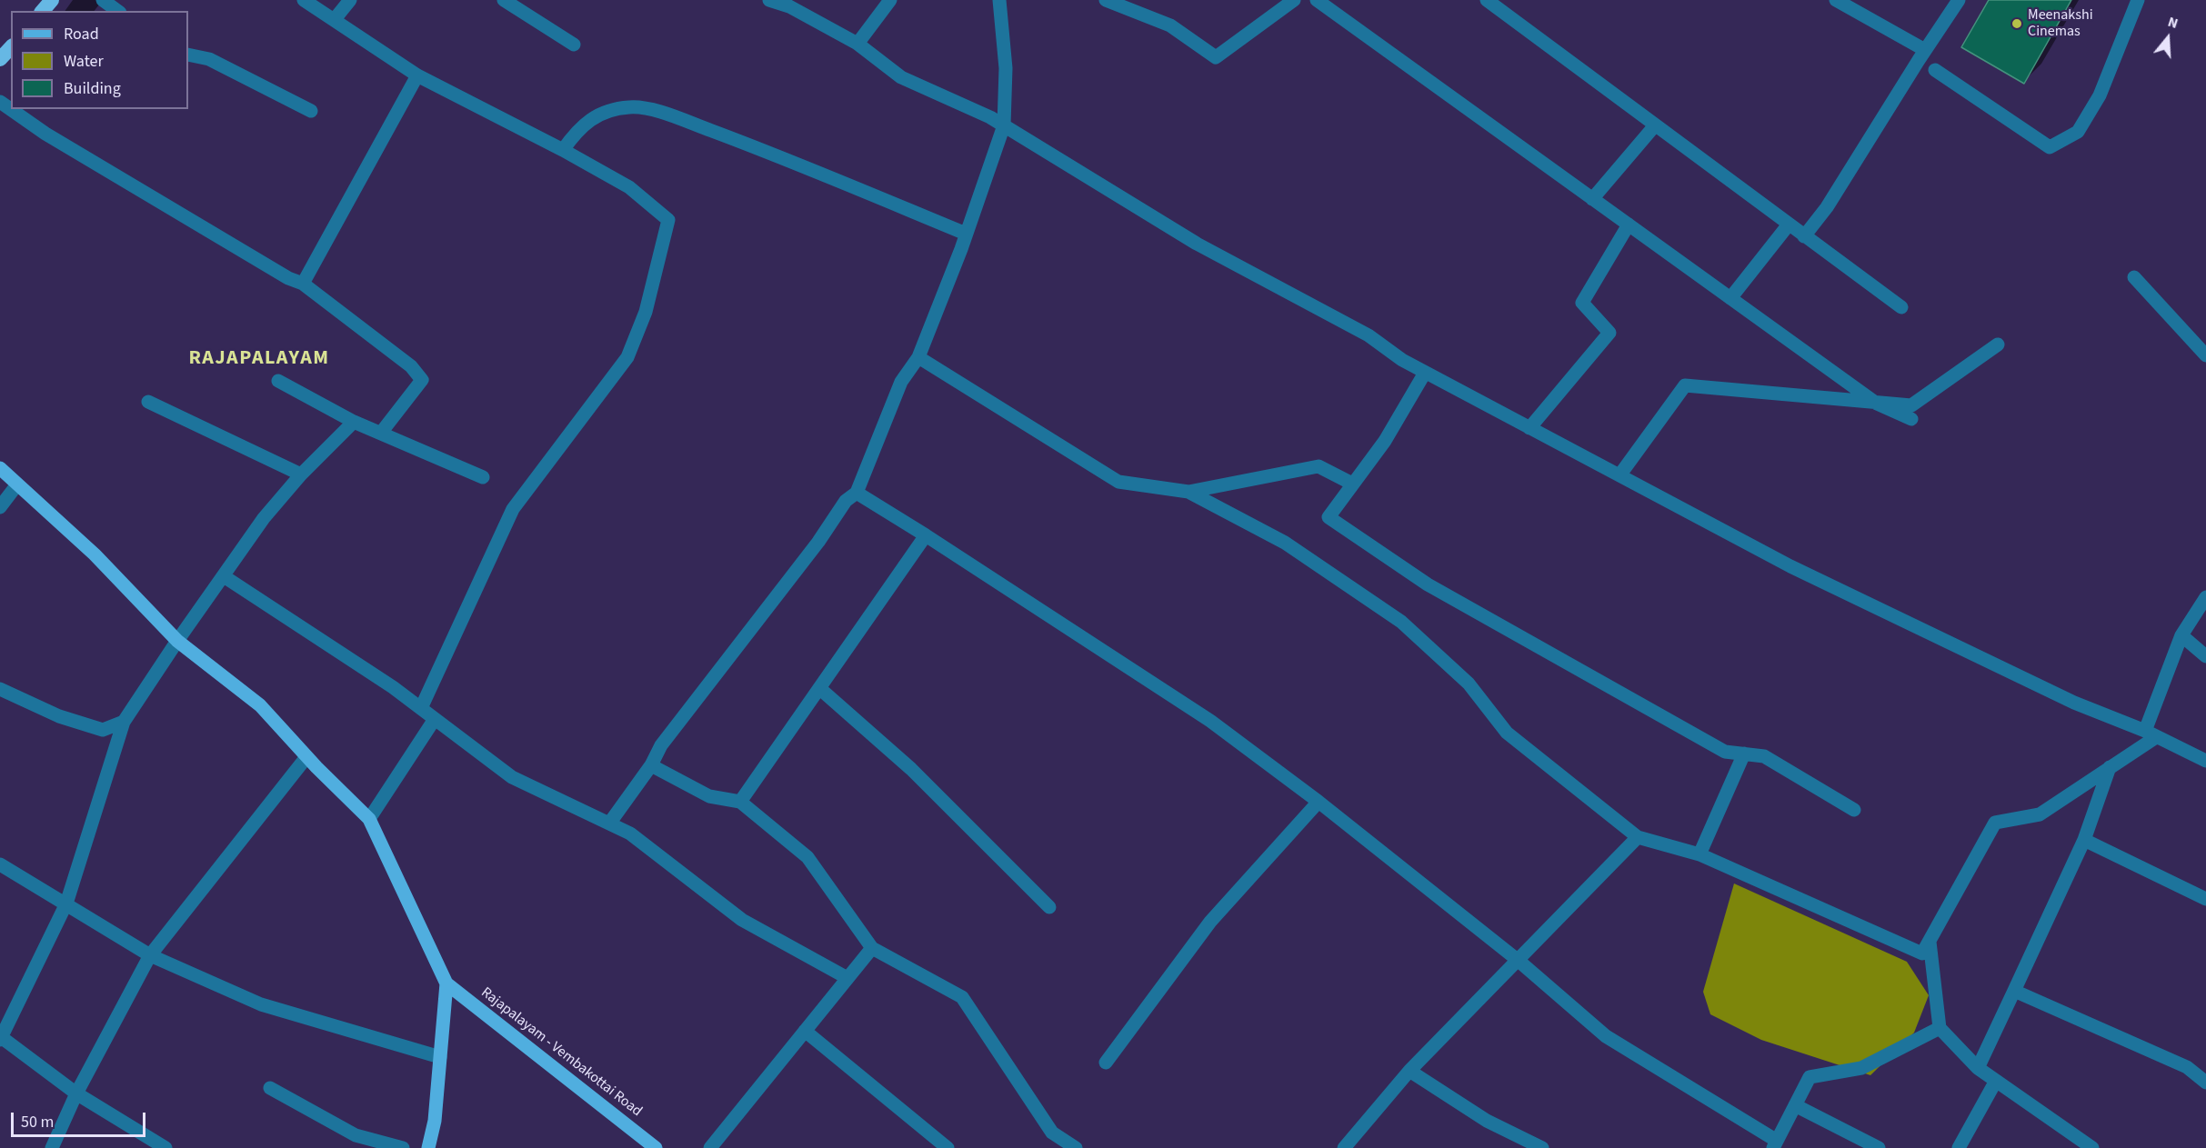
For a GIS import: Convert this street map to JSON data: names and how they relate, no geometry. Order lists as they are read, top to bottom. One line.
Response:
{"streets":{"main road":["Rajapalayam - Vembakottai Road"]},"districts":["RAJAPALAYAM"],"places":["Meenakshi Cinemas"],"legend":["Road","Water","Building"],"scale_bar":"50 m","north":"top"}
